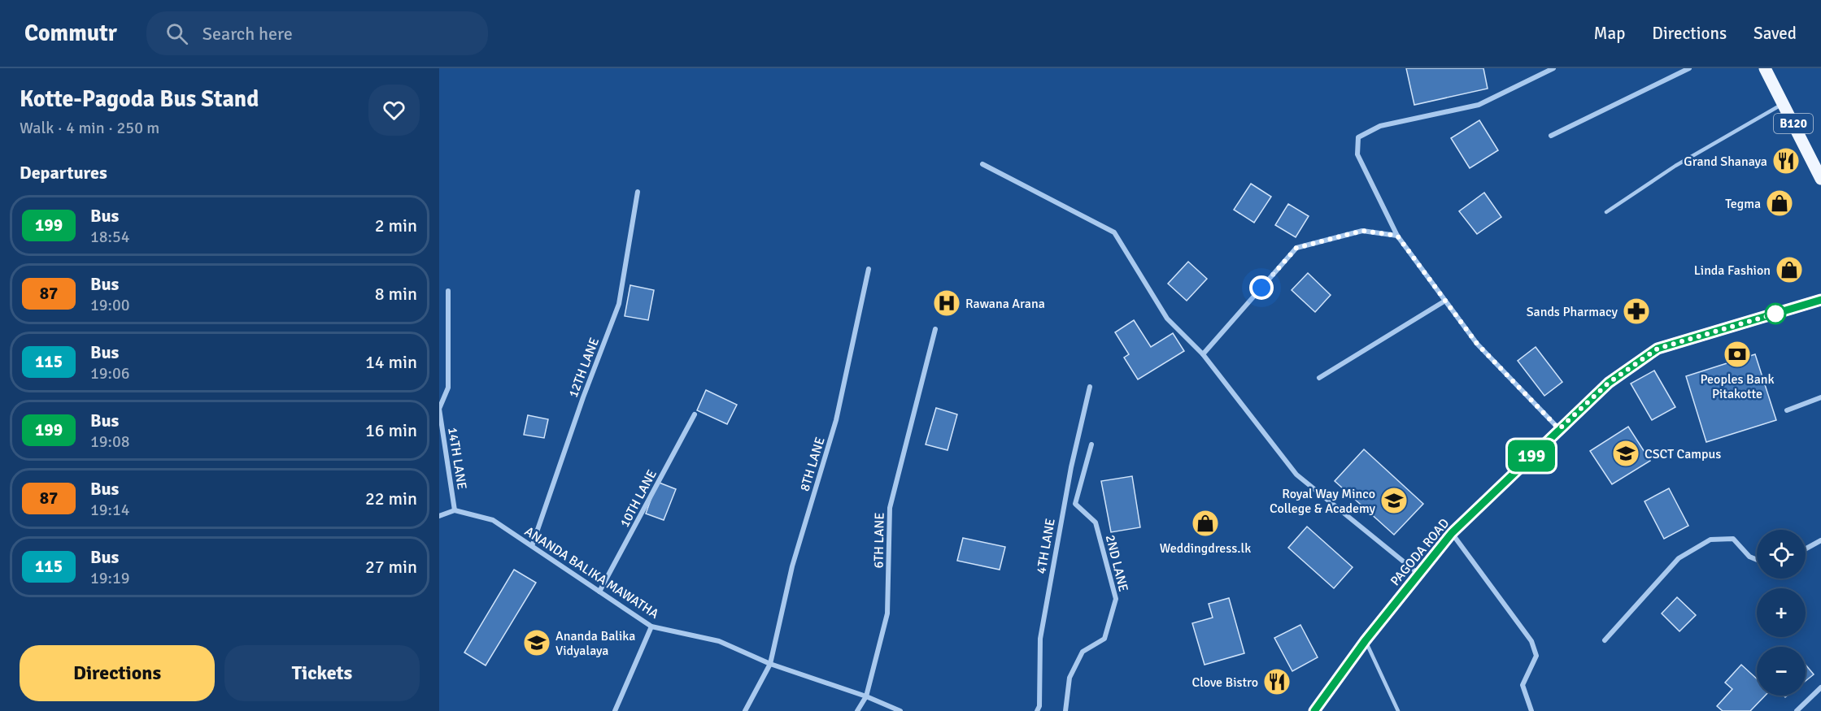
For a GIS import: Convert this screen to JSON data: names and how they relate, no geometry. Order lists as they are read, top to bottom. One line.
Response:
{"streets":{"main road":["B120","PAGODA ROAD"],"street":["12TH LANE","14TH LANE","8TH LANE","10TH LANE","6TH LANE","4TH LANE","2ND LANE","ANANDA BALIKA MAWATHA"]},"crossings":[["12TH LANE","ANANDA BALIKA MAWATHA"],["14TH LANE","ANANDA BALIKA MAWATHA"],["8TH LANE","ANANDA BALIKA MAWATHA"],["10TH LANE","ANANDA BALIKA MAWATHA"],["6TH LANE","ANANDA BALIKA MAWATHA"]],"places":{"restaurant":["Grand Shanaya","Clove Bistro"],"shop":["Tegma","Linda Fashion","Weddingdress.lk"],"hospital":["Rawana Arana"],"pharmacy":["Sands Pharmacy"],"bank":["Peoples Bank Pitakotte"],"school or university":["CSCT Campus","Royal Way Minco College & Academy","Ananda Balika Vidyalaya"]},"lines":["bus line 199"],"page":{"header":"Commutr","search":"Search here","nav":["Map","Directions","Saved"],"heading":[["Kotte-Pagoda Bus Stand","Walk · 4 min · 250 m"],"Departures"],"on_map":"199","list":[{"mark":"199","name":"Bus","note":"18:54","value":"2 min"},{"mark":"87","name":"Bus","note":"19:00","value":"8 min"},{"mark":"115","name":"Bus","note":"19:06","value":"14 min"},{"mark":"199","name":"Bus","note":"19:08","value":"16 min"},{"mark":"87","name":"Bus","note":"19:14","value":"22 min"},{"mark":"115","name":"Bus","note":"19:19","value":"27 min"}],"map_buttons":["+","−"],"buttons":["Directions","Tickets"]}}
